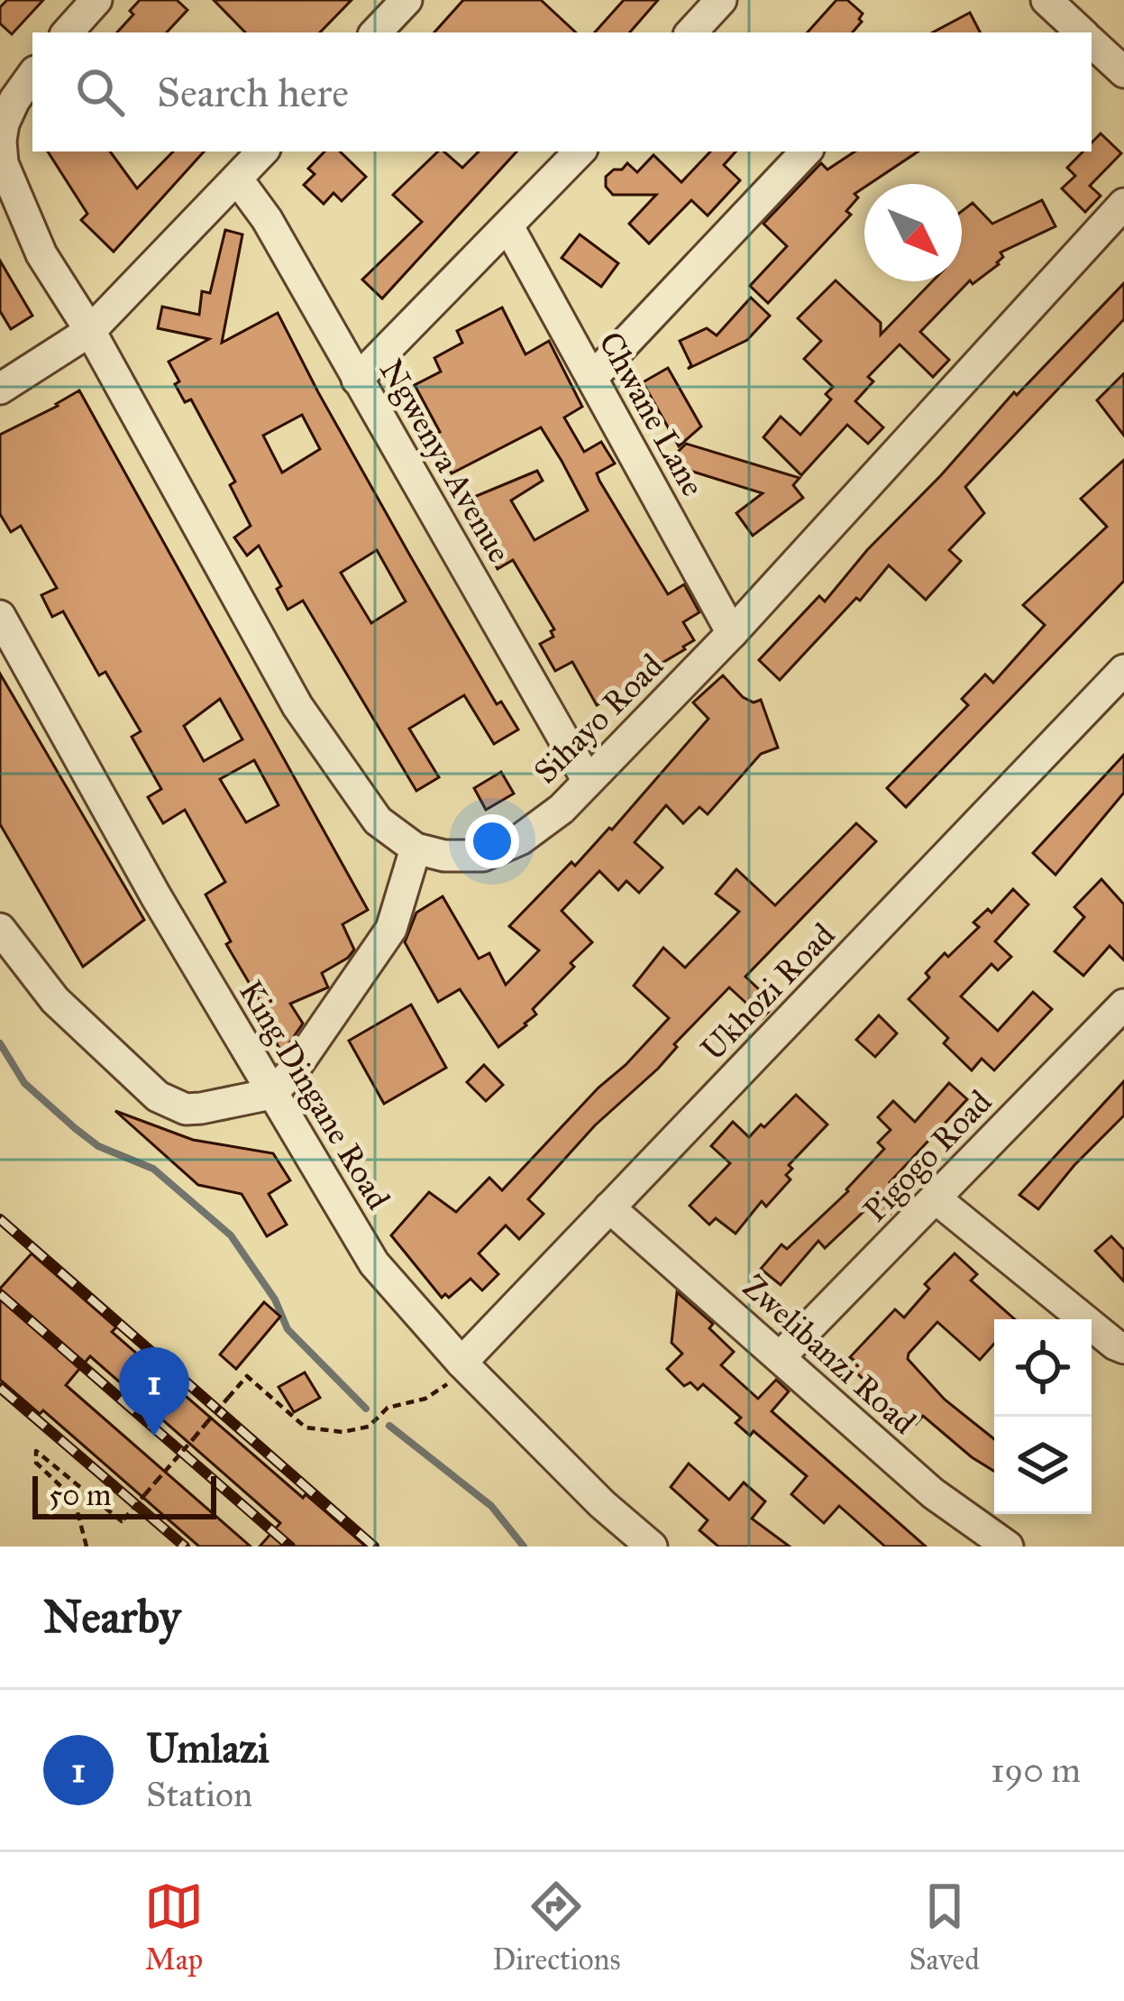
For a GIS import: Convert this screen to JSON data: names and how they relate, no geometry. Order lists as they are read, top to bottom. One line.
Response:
{"streets":{"street":["Chwane Lane","Ngwenya Avenue","Sihayo Road","Ukhozi Road","King Dingane Road","Pigogo Road","Zwelibanzi Road"]},"crossings":[["Chwane Lane","Sihayo Road"],["Ngwenya Avenue","Sihayo Road"],["Ukhozi Road","King Dingane Road"],["Ukhozi Road","Zwelibanzi Road"],["Pigogo Road","Zwelibanzi Road"]],"scale_bar":"50 m","north":"bottom right","page":{"search":"Search here","pins":"1","scale":"50 m","heading":"Nearby","list":[{"mark":"1","name":"Umlazi","note":"Station","value":"190 m"}],"nav":["Map","Directions","Saved"]}}
